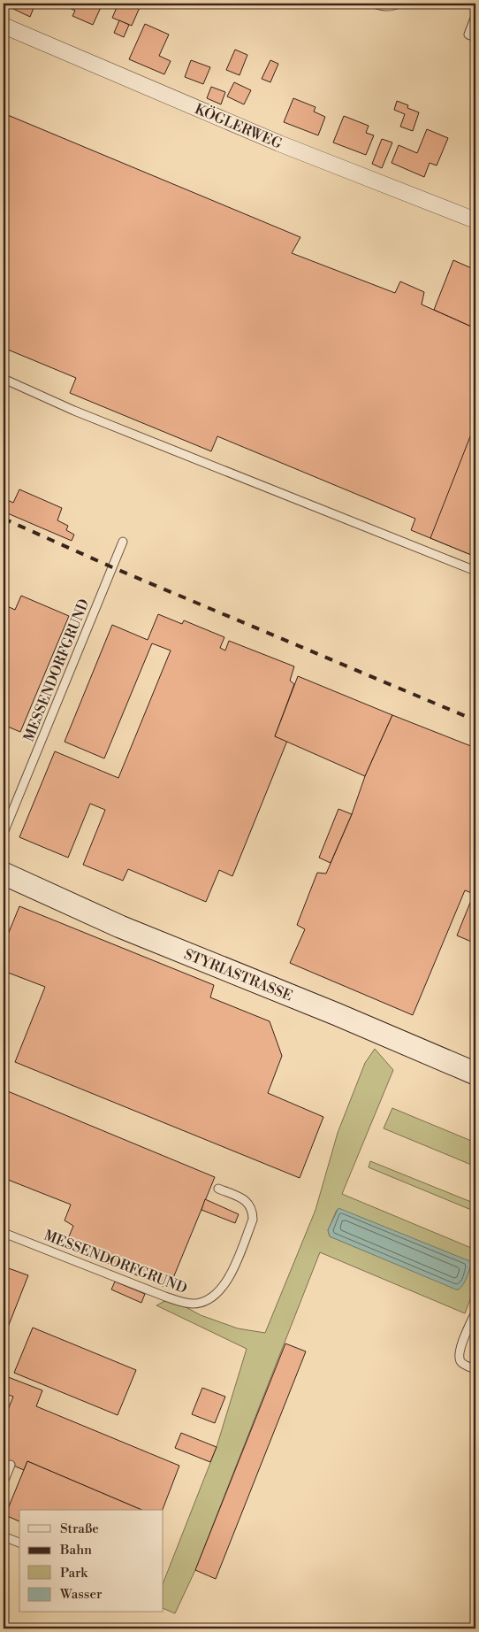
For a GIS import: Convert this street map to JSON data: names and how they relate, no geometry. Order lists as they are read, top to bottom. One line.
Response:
{"streets":{"street":["KÖGLERWEG","STYRIASTRASSE"],"lane":["MESSENDORFGRUND"]},"legend":["Straße","Bahn","Park","Wasser"]}
